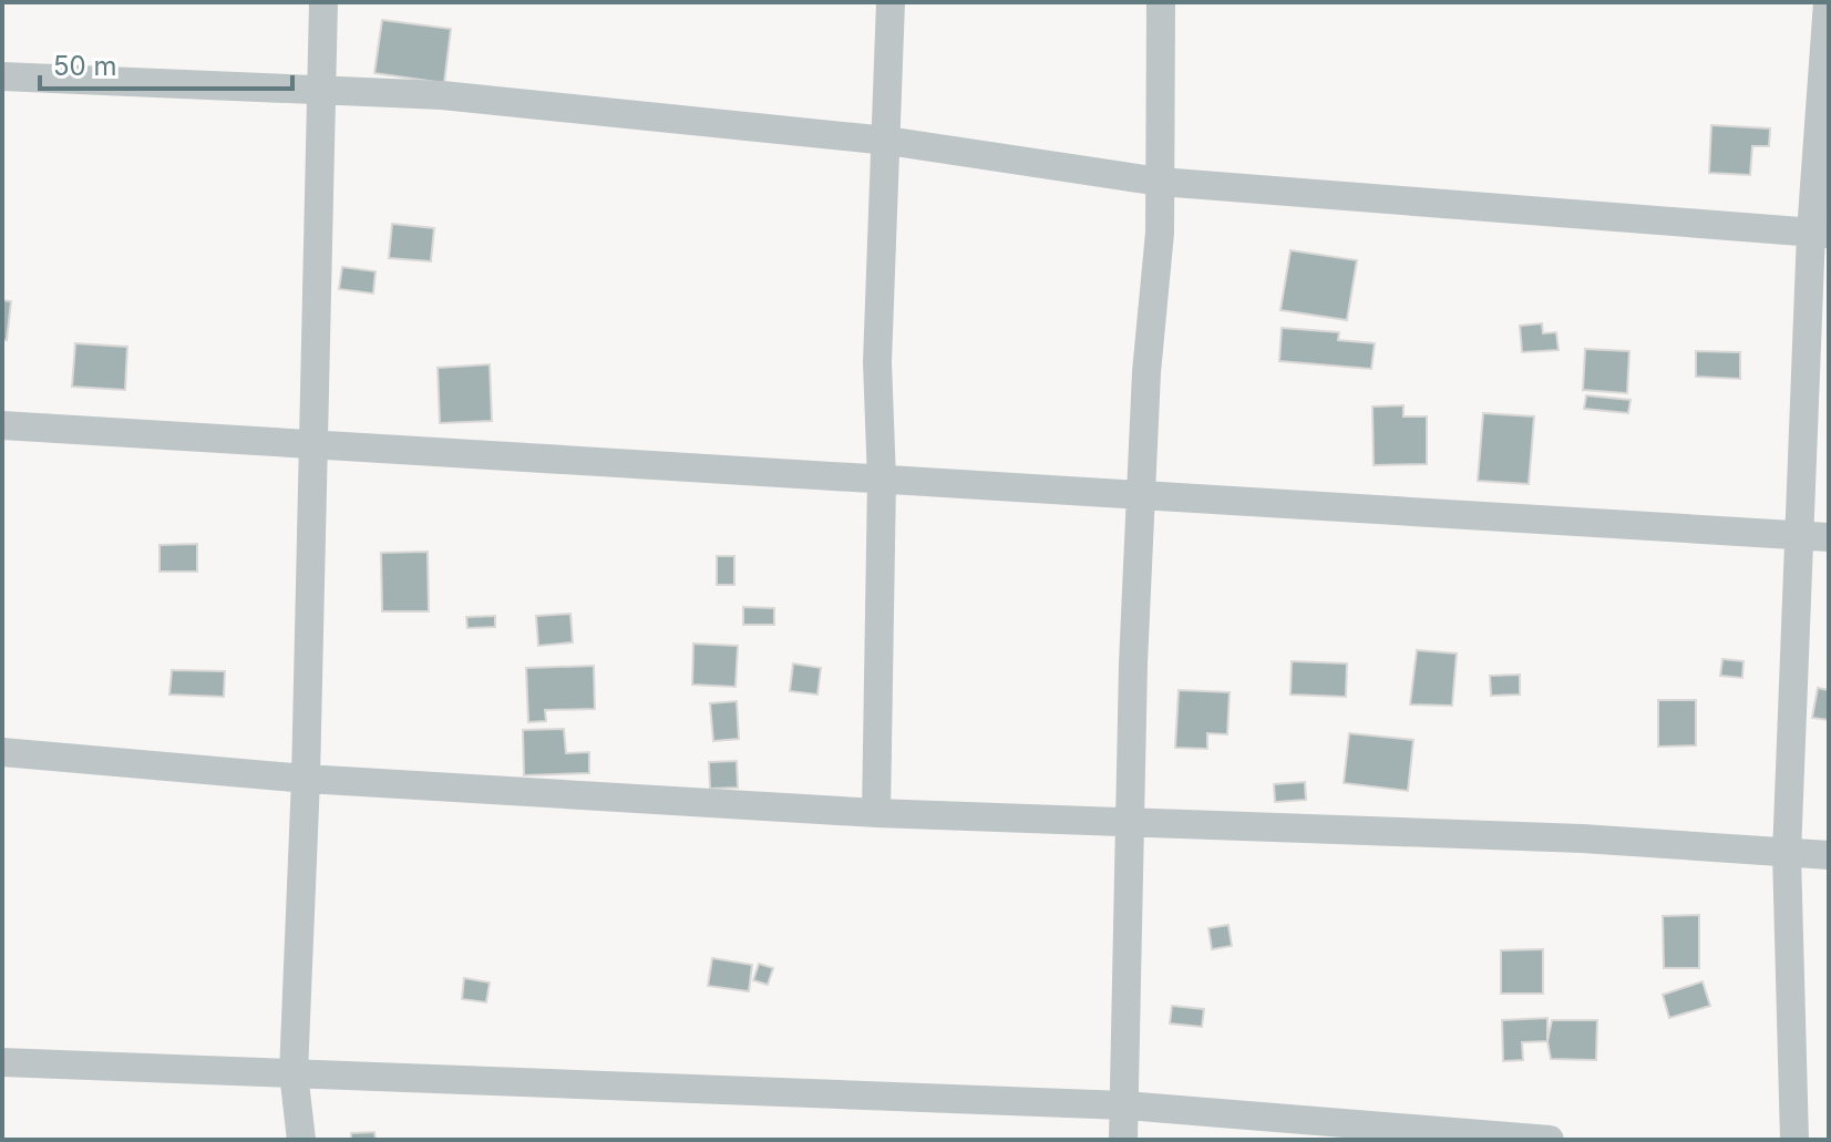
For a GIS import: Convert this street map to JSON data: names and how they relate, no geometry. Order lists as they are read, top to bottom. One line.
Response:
{"scale_bar":"50 m"}
